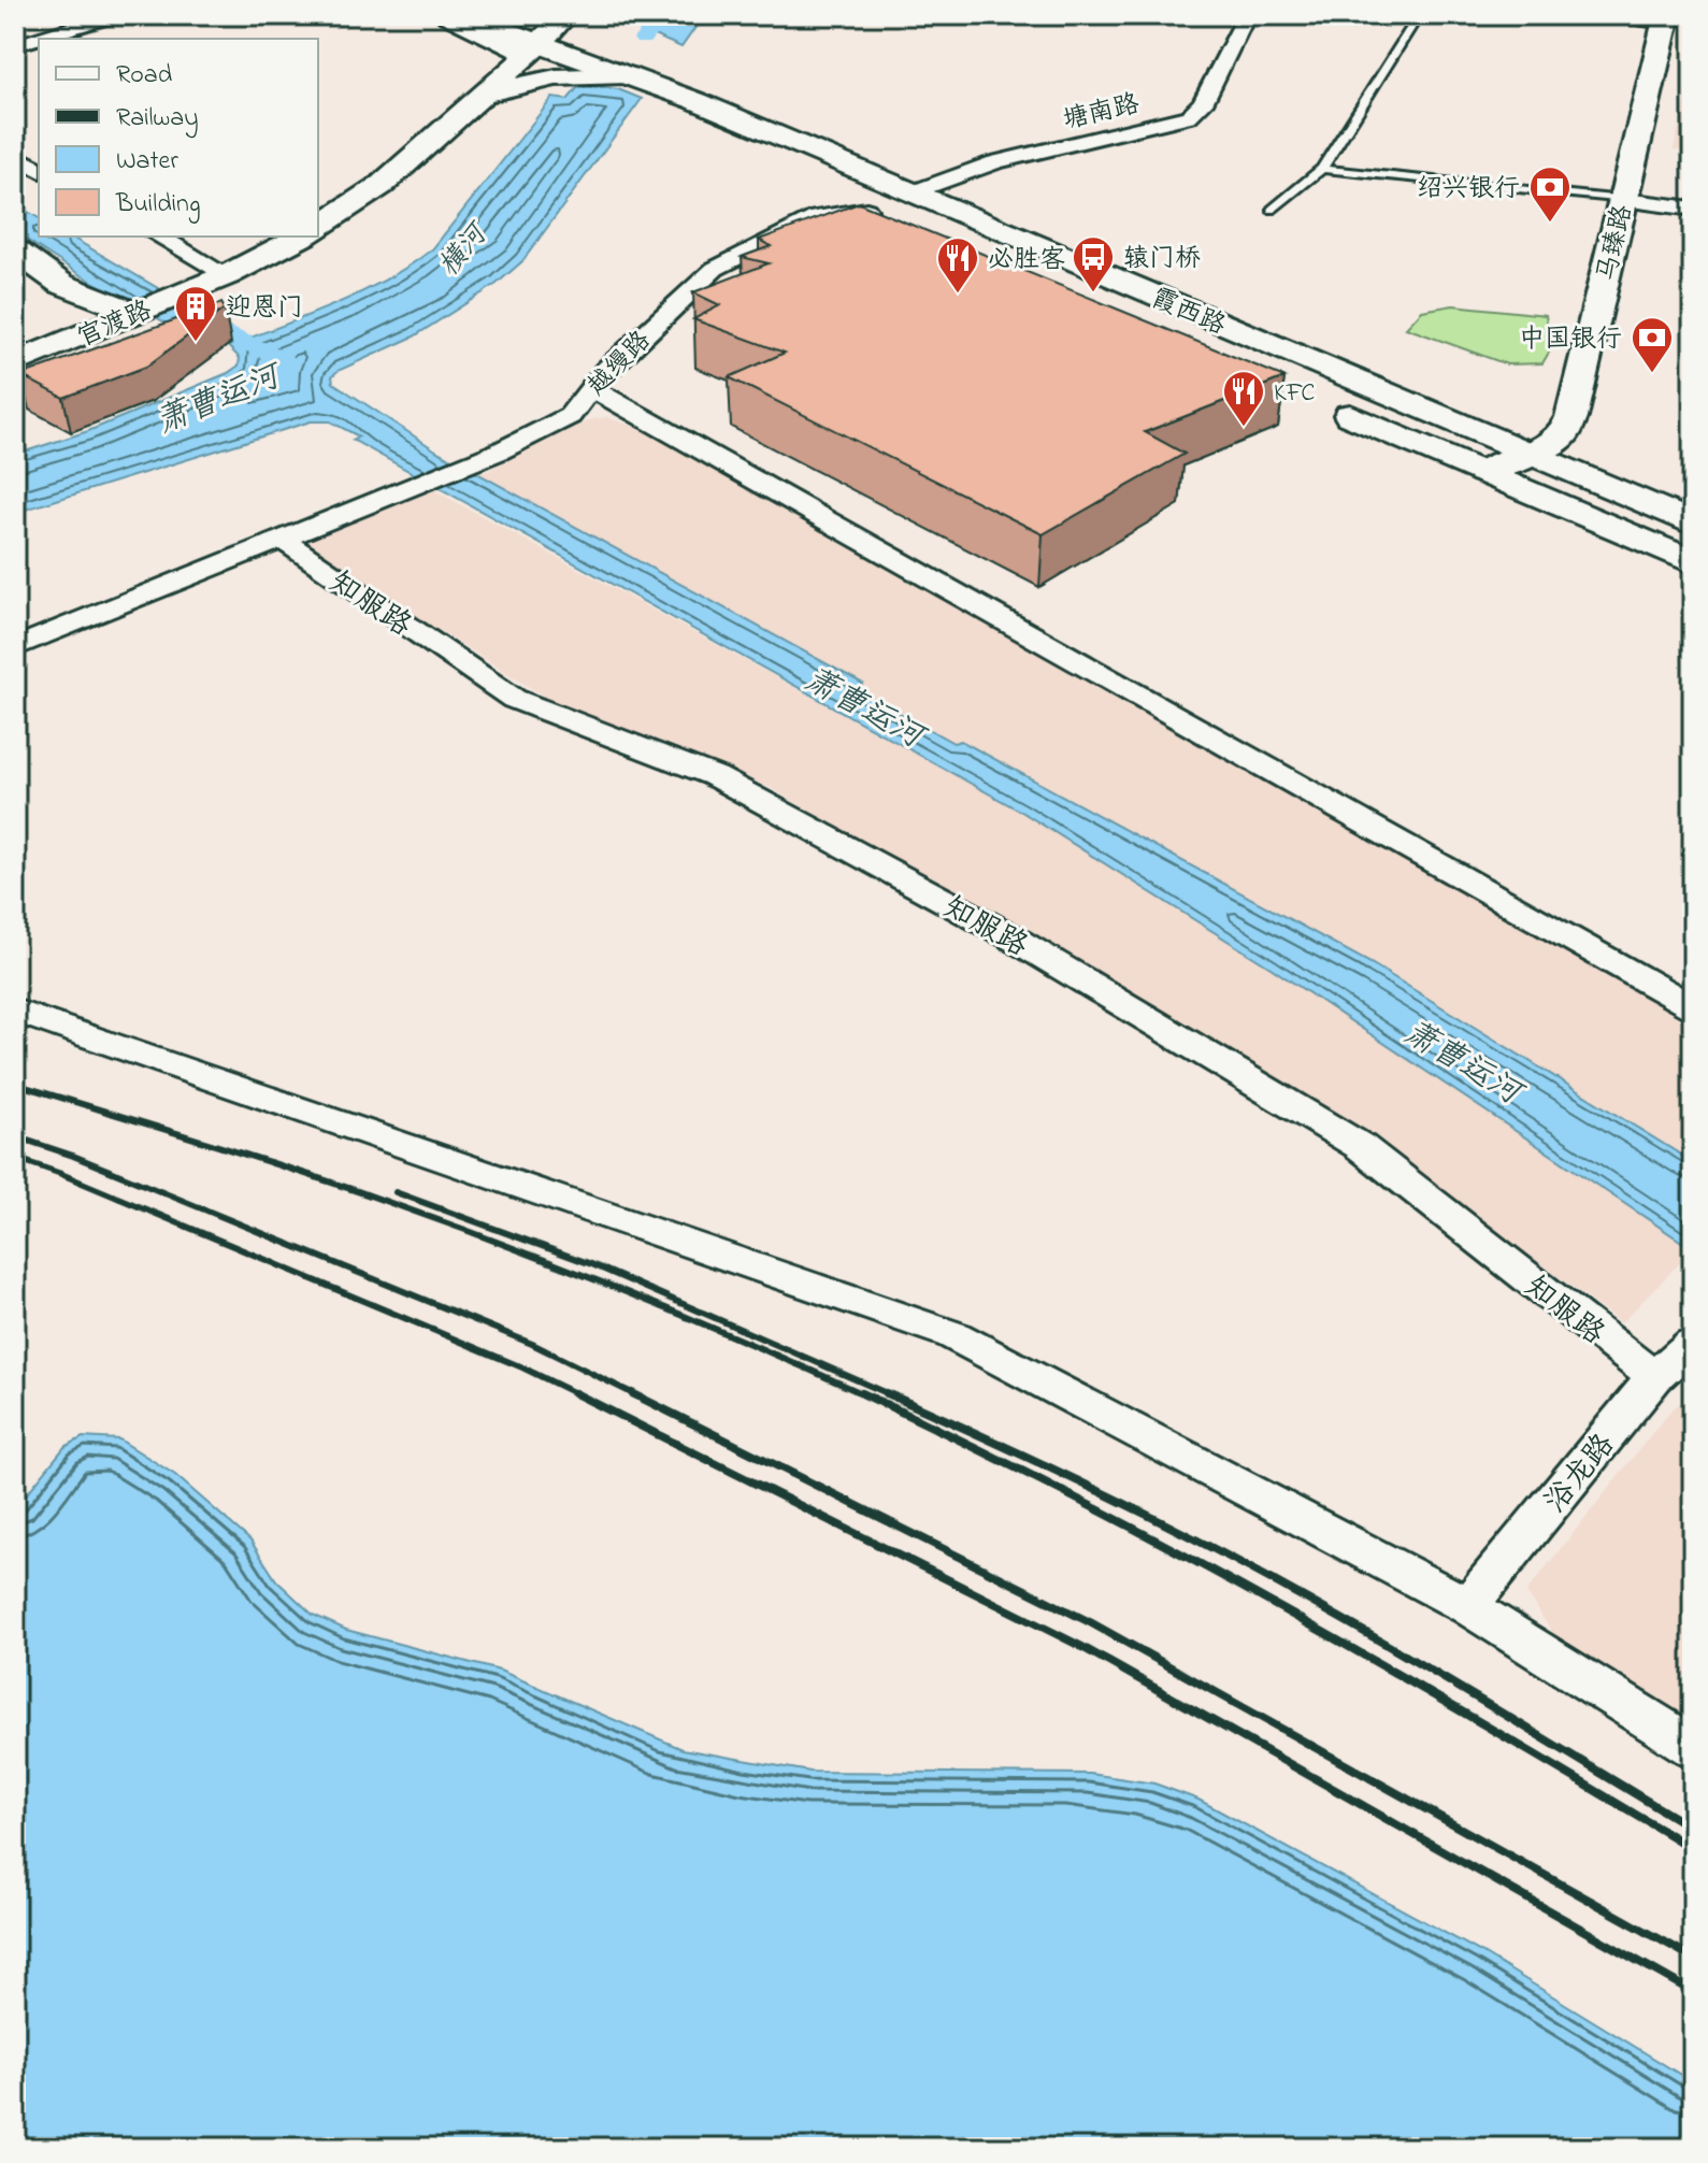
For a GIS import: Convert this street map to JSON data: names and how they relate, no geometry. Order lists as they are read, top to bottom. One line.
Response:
{"streets":{"main road":["马臻路","霞西路","官渡路"],"street":["塘南路","越缦路","知服路","浴龙路"]},"crossings":[["塘南路","霞西路"],["马臻路","霞西路"],["越缦路","知服路"],["知服路","浴龙路"]],"water":["横河","萧曹运河"],"places":{"bank":["绍兴银行","中国银行"],"bus stop":["辕门桥"],"restaurant":["必胜客","KFC"],"building":["迎恩门"]},"legend":["Road","Railway","Water","Building"]}
